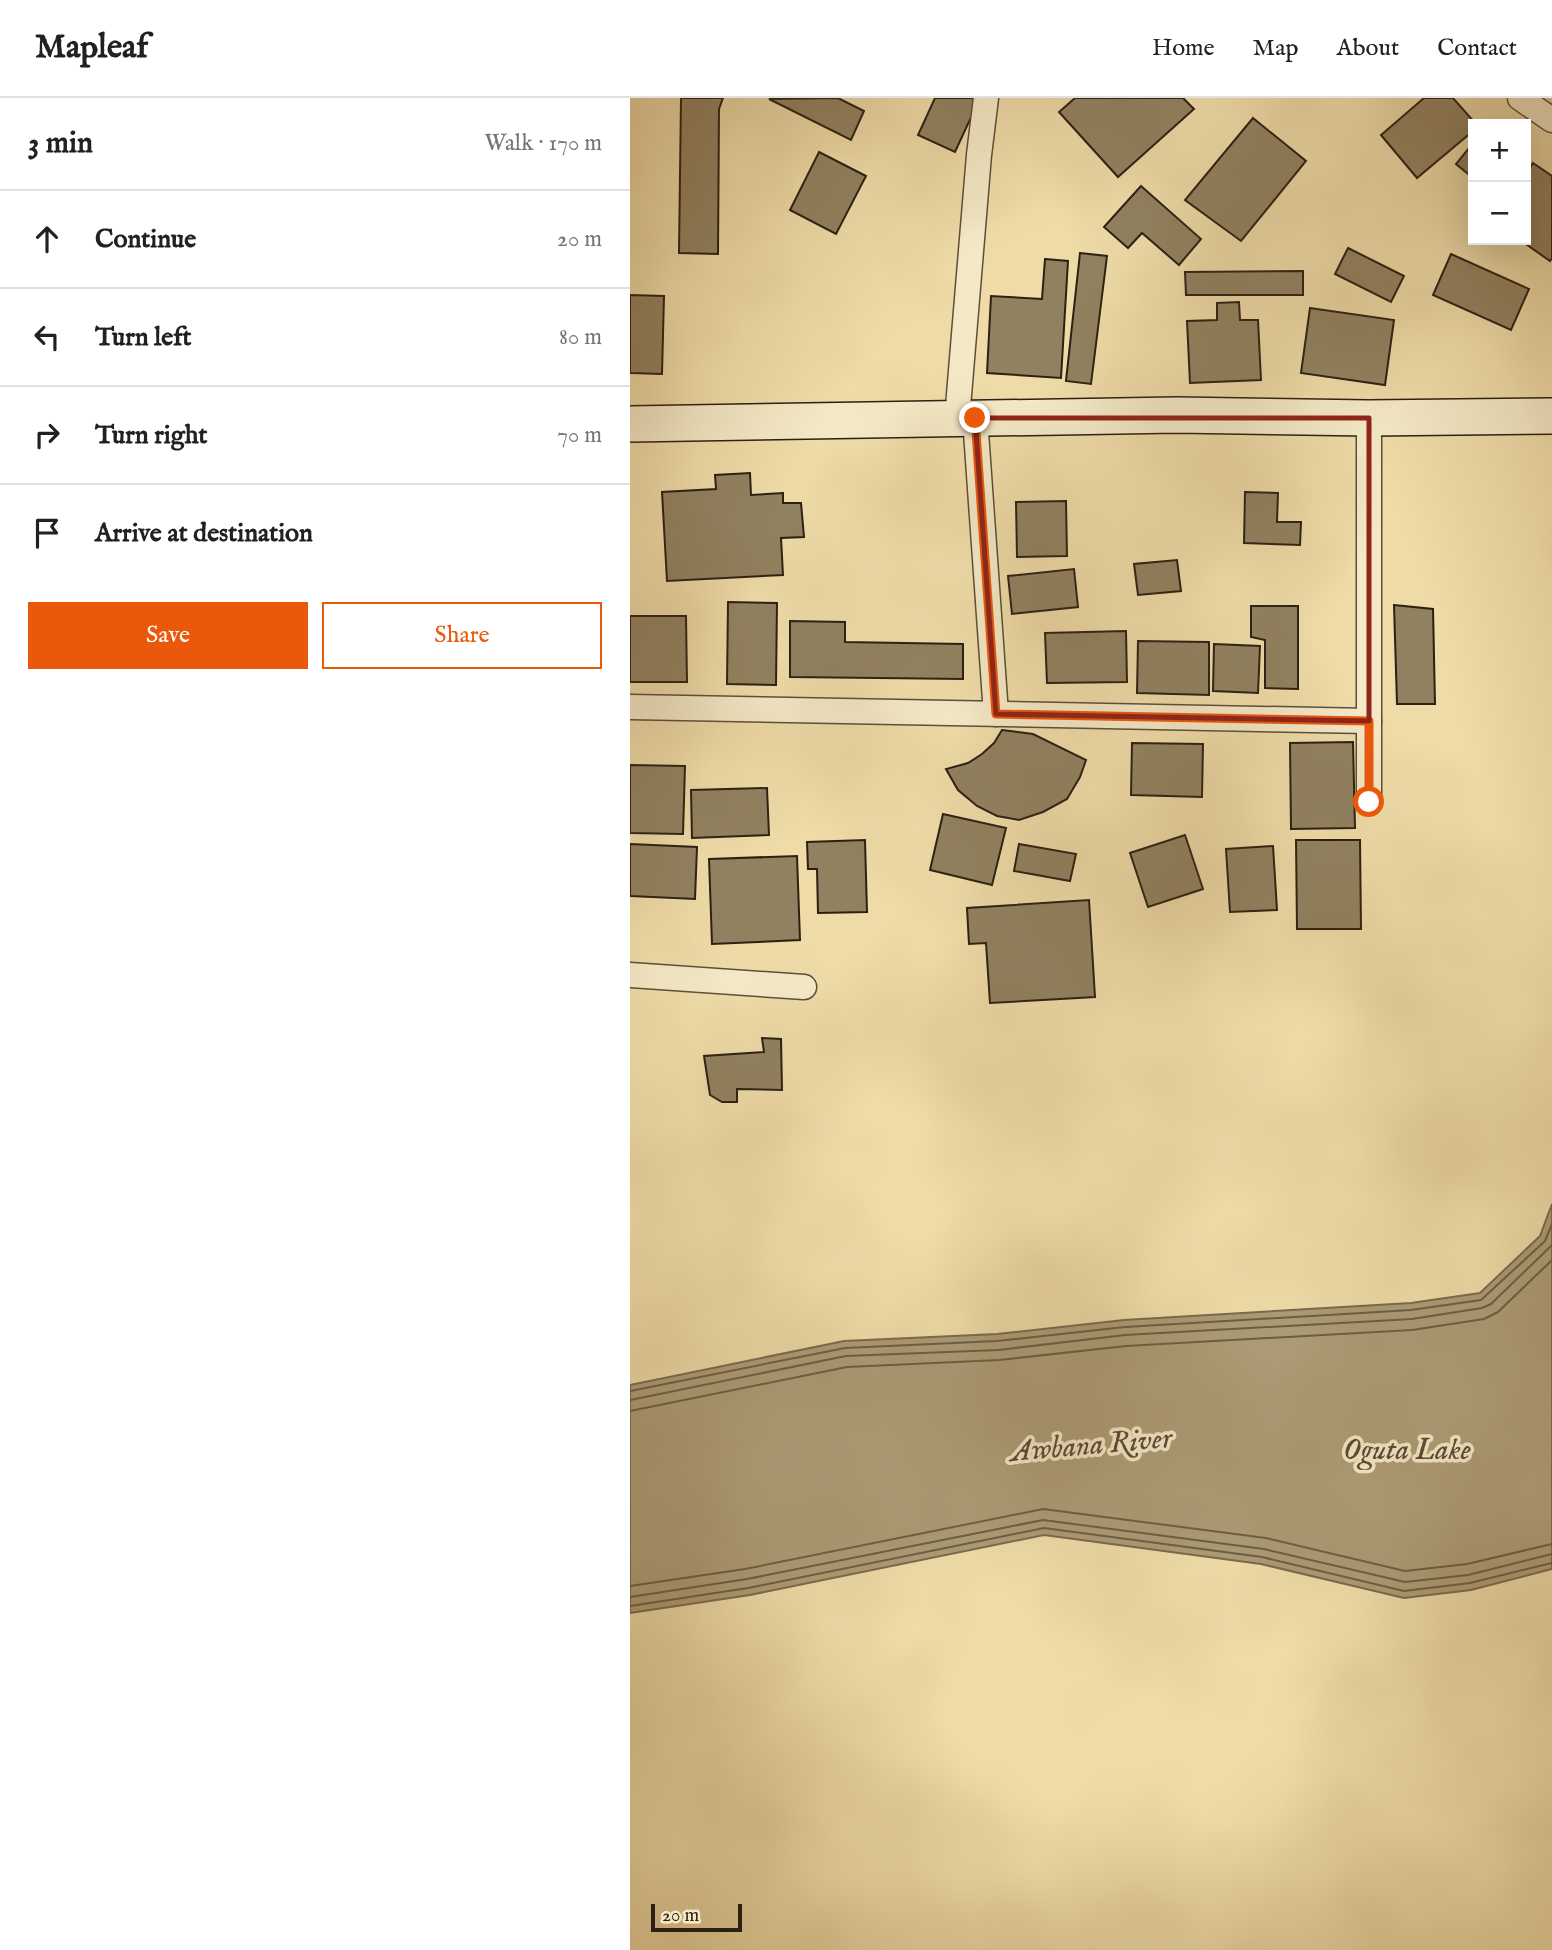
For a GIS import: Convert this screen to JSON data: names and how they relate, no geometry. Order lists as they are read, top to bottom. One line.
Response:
{"water":["Awbana River","Oguta Lake"],"scale_bar":"20 m","page":{"header":"Mapleaf","nav":["Home","Map","About","Contact"],"heading":["3 min","Walk · 170 m"],"map_buttons":["+","−"],"list":[["Continue","20 m"],["Turn left","80 m"],["Turn right","70 m"],"Arrive at destination"],"buttons":["Save","Share"],"scale":"20 m"}}
